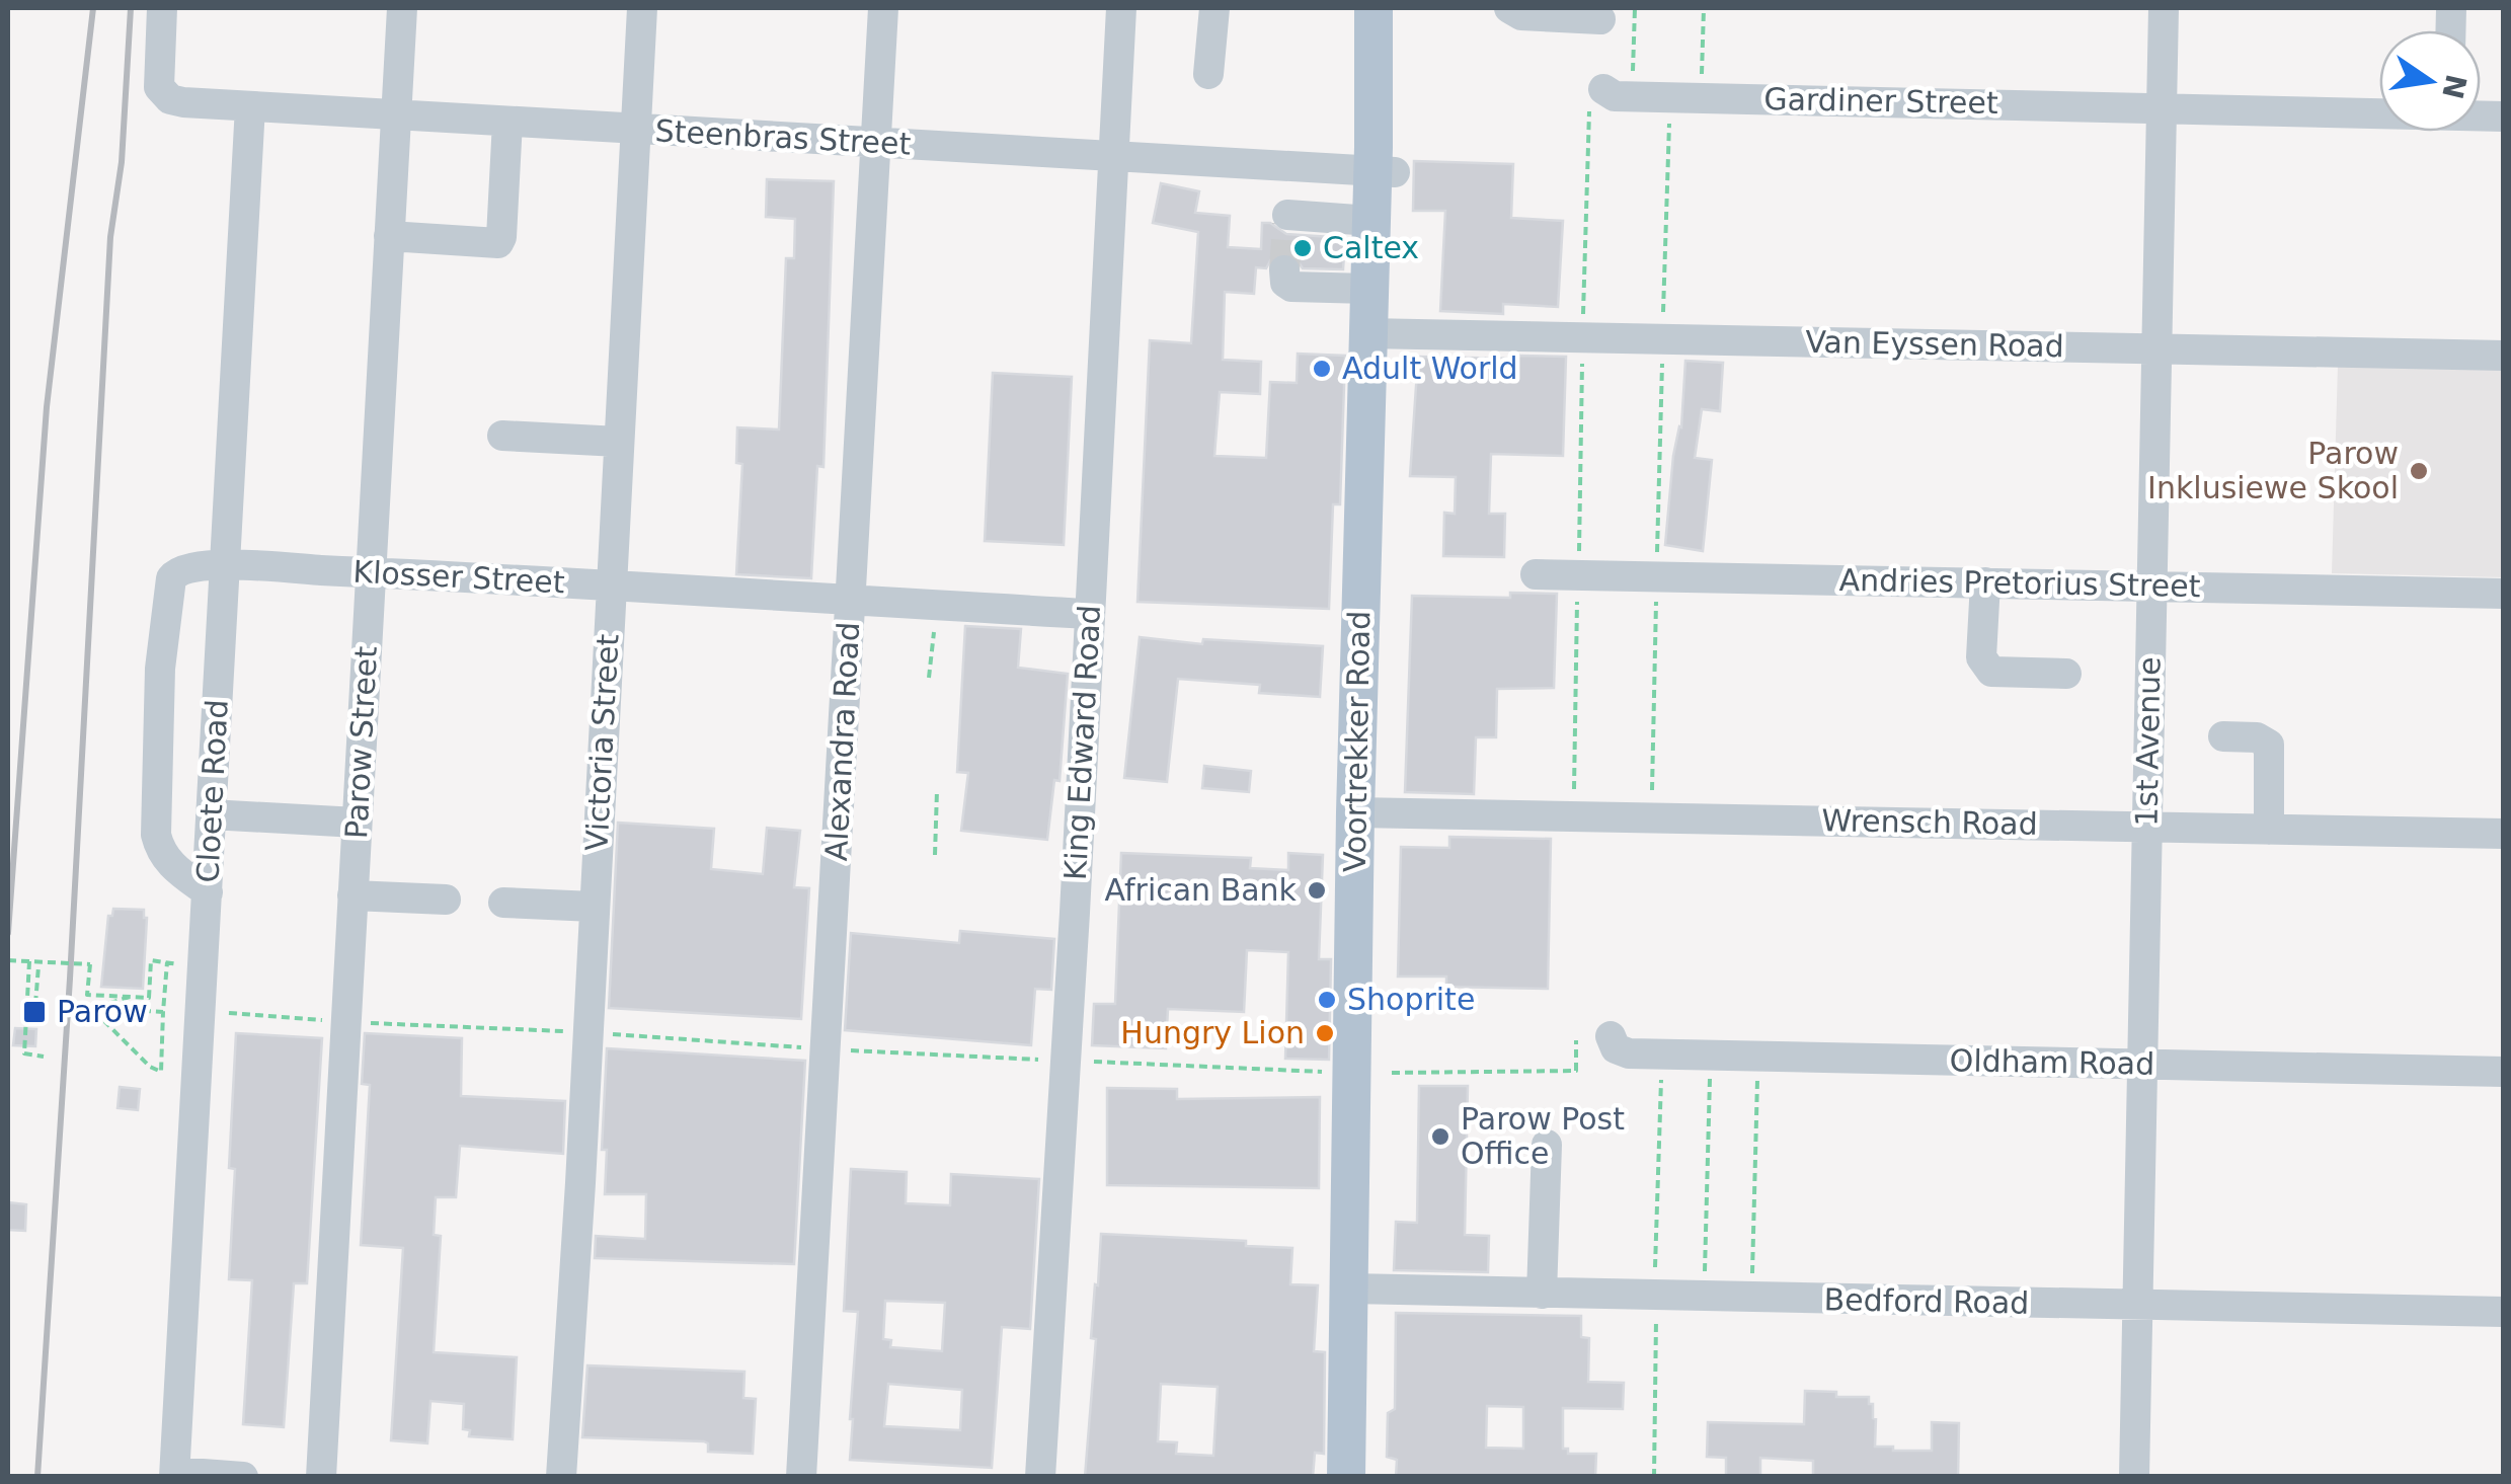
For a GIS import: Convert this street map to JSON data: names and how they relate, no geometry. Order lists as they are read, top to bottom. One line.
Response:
{"streets":{"main road":["Voortrekker Road"],"street":["Gardiner Street","Steenbras Street","Van Eyssen Road","Klosser Street","Andries Pretorius Street","Alexandra Road","1st Avenue","Parow Street","Victoria Street","King Edward Road","Cloete Road","Wrensch Road","Oldham Road","Bedford Road"]},"crossings":[["Gardiner Street","1st Avenue"],["Steenbras Street","Alexandra Road"],["Steenbras Street","Voortrekker Road"],["Steenbras Street","Parow Street"],["Steenbras Street","Victoria Street"],["Steenbras Street","King Edward Road"],["Steenbras Street","Cloete Road"],["Van Eyssen Road","Voortrekker Road"],["Van Eyssen Road","1st Avenue"],["Klosser Street","Alexandra Road"],["Klosser Street","Parow Street"],["Klosser Street","Victoria Street"],["Klosser Street","King Edward Road"],["Klosser Street","Cloete Road"],["Andries Pretorius Street","1st Avenue"],["Voortrekker Road","Wrensch Road"],["Voortrekker Road","Bedford Road"],["1st Avenue","Wrensch Road"],["1st Avenue","Oldham Road"],["1st Avenue","Bedford Road"]],"places":{"other":["Caltex","Adult World","Parow Inklusiewe Skool","African Bank","Shoprite","Hungry Lion","Parow Post Office"],"transit":["Parow"]},"north":"right"}
